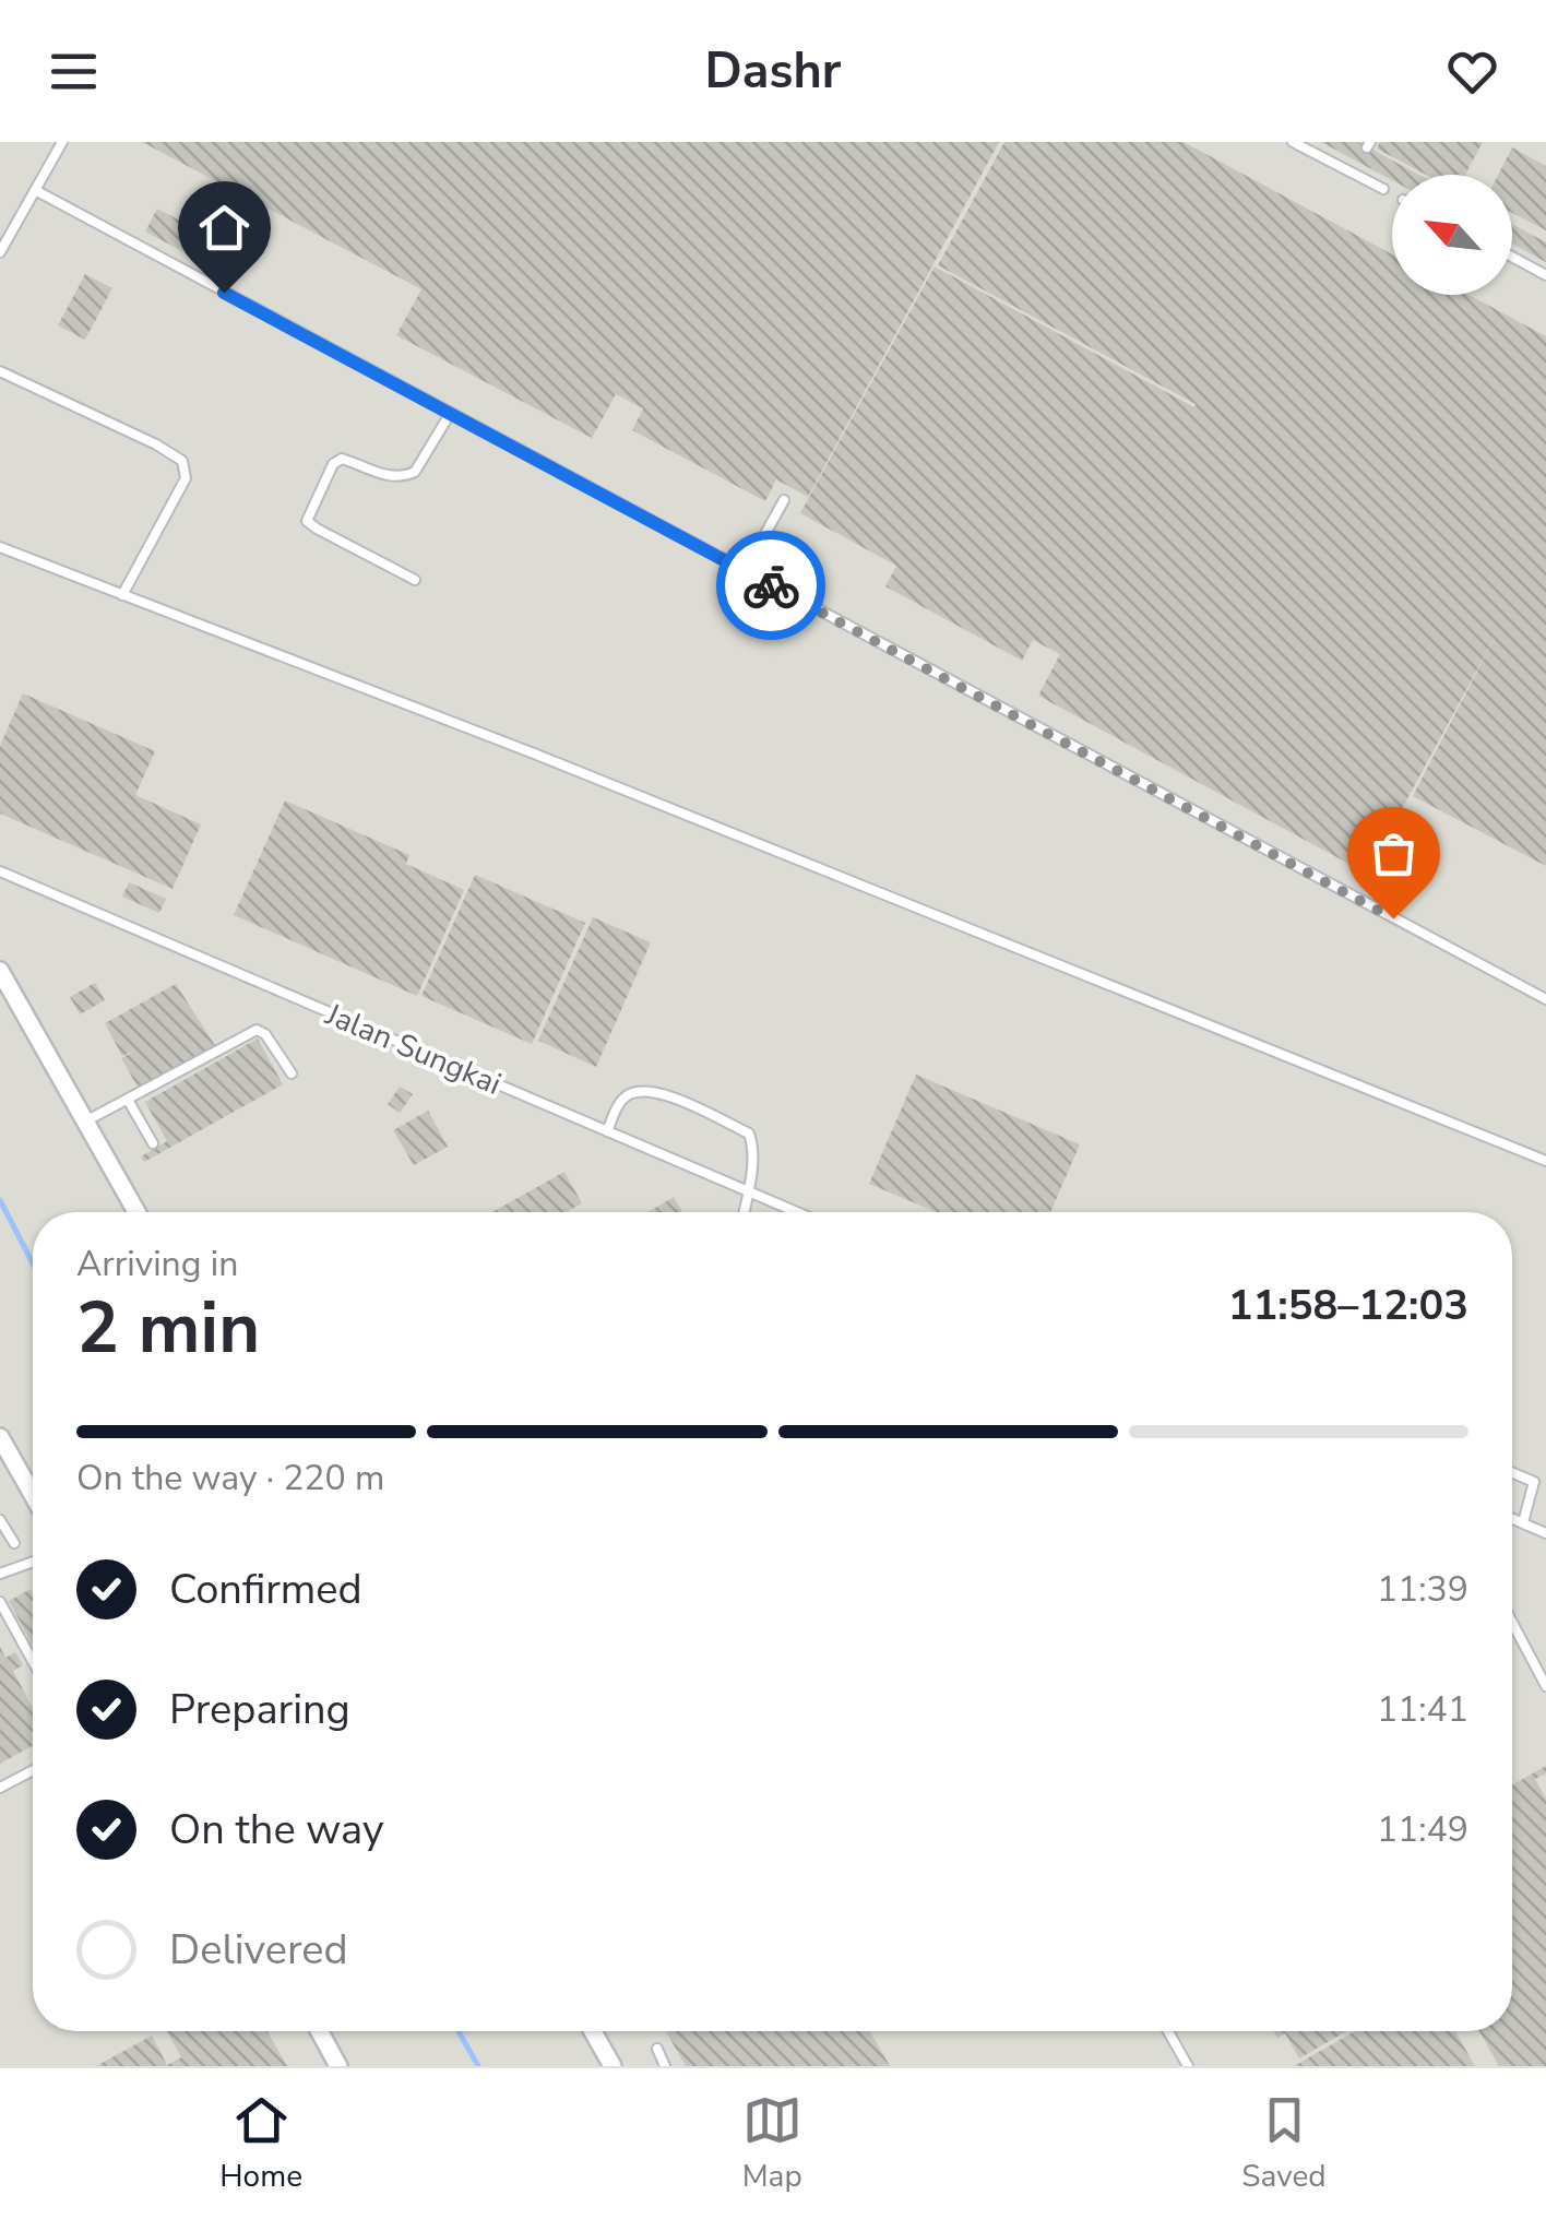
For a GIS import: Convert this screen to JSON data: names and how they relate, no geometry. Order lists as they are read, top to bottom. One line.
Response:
{"streets":{"lane":["Jalan Sungkai"]},"north":"top left","page":{"header":"Dashr","heading":["2 min","Arriving in","11:58–12:03"],"bar":"On the way · 220 m","list":[["Confirmed","11:39"],["Preparing","11:41"],["On the way","11:49"],"Delivered"],"tabs":["Home","Map","Saved"]}}
